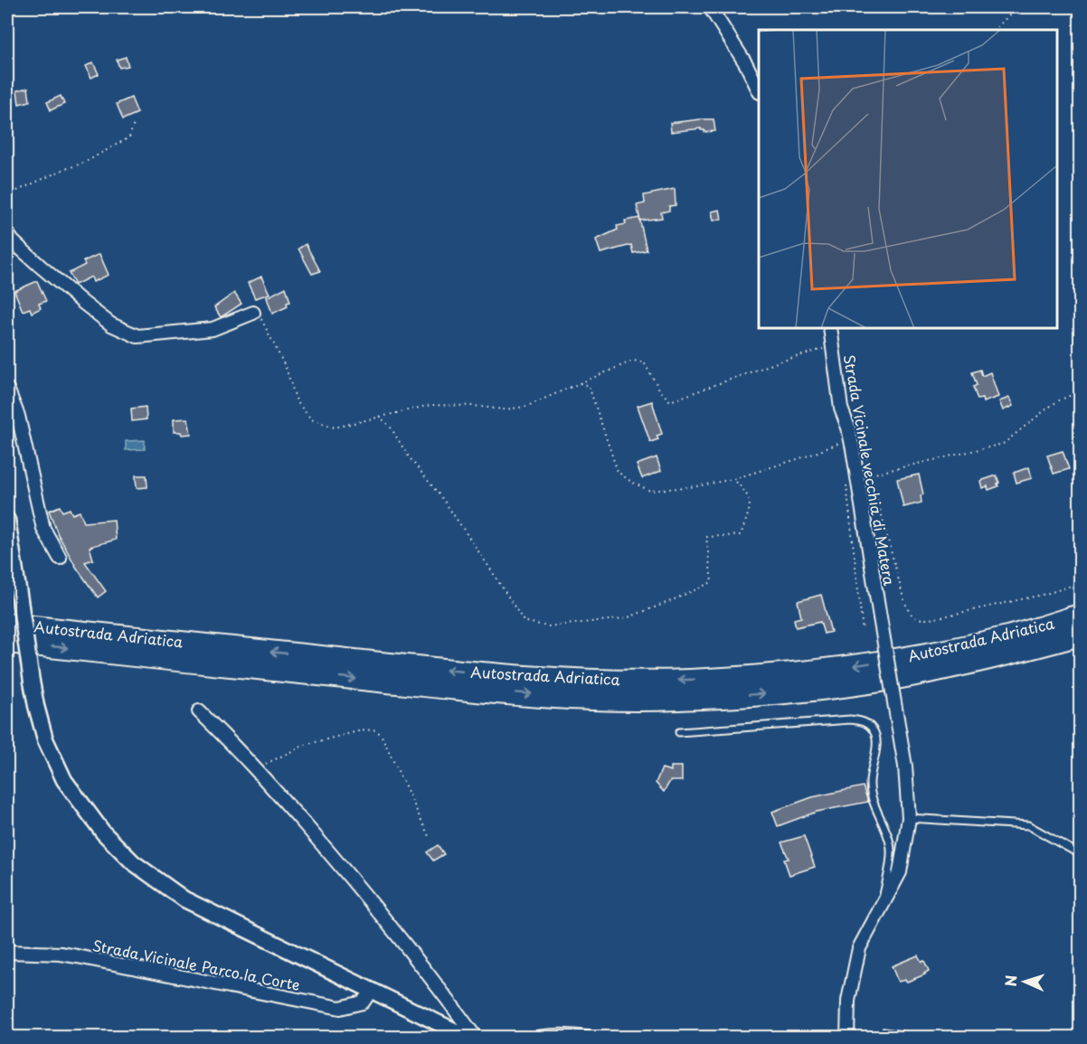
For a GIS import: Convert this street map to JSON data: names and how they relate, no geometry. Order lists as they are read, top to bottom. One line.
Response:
{"streets":{"highway":["Autostrada Adriatica"],"street":["Strada Vicinale vecchia di Matera","Strada Vicinale Parco la Corte"]},"north":"left"}
